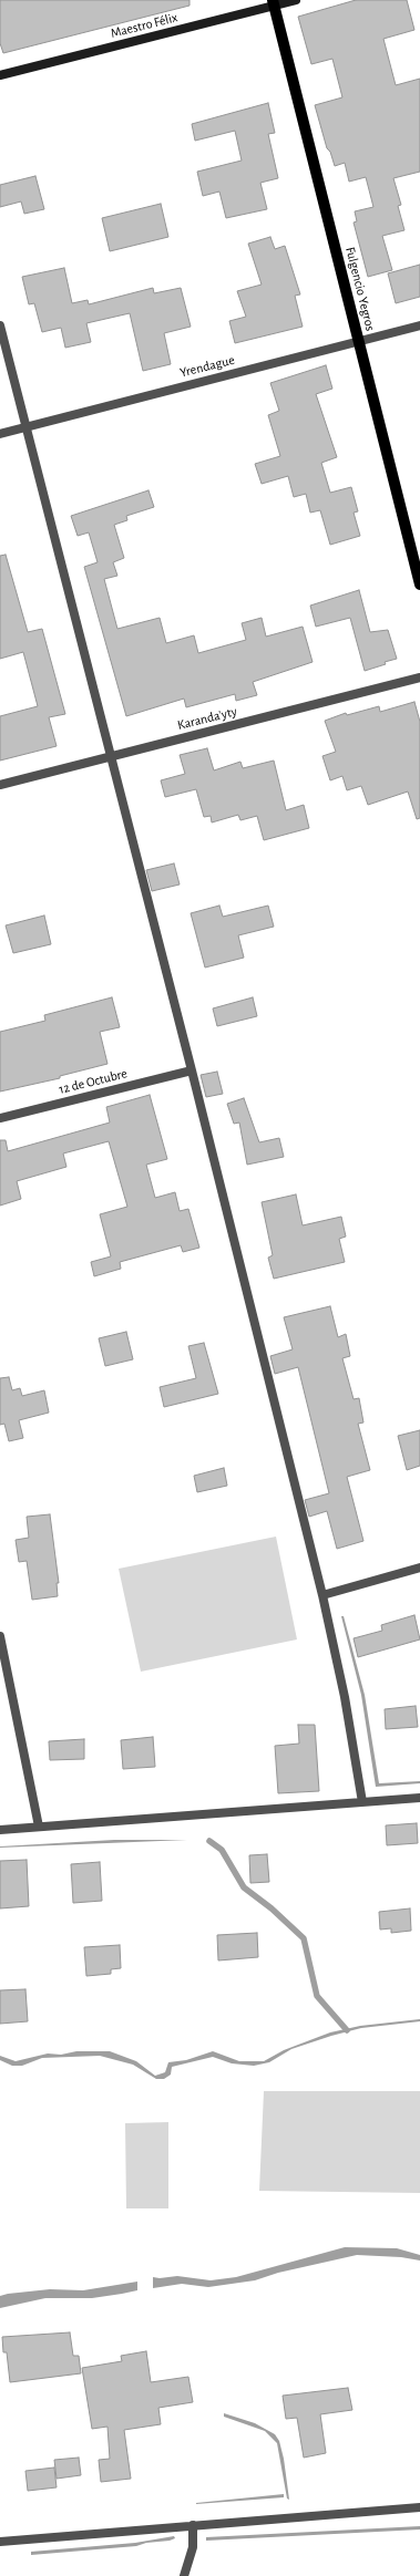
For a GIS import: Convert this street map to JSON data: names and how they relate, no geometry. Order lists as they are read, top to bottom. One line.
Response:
{"streets":{"main road":["Fulgencio Yegros"],"street":["Maestro Félix","Yrendague","Karanda'yty","12 de Octubre"]},"crossings":[["Maestro Félix","Fulgencio Yegros"],["Fulgencio Yegros","Yrendague"]]}
